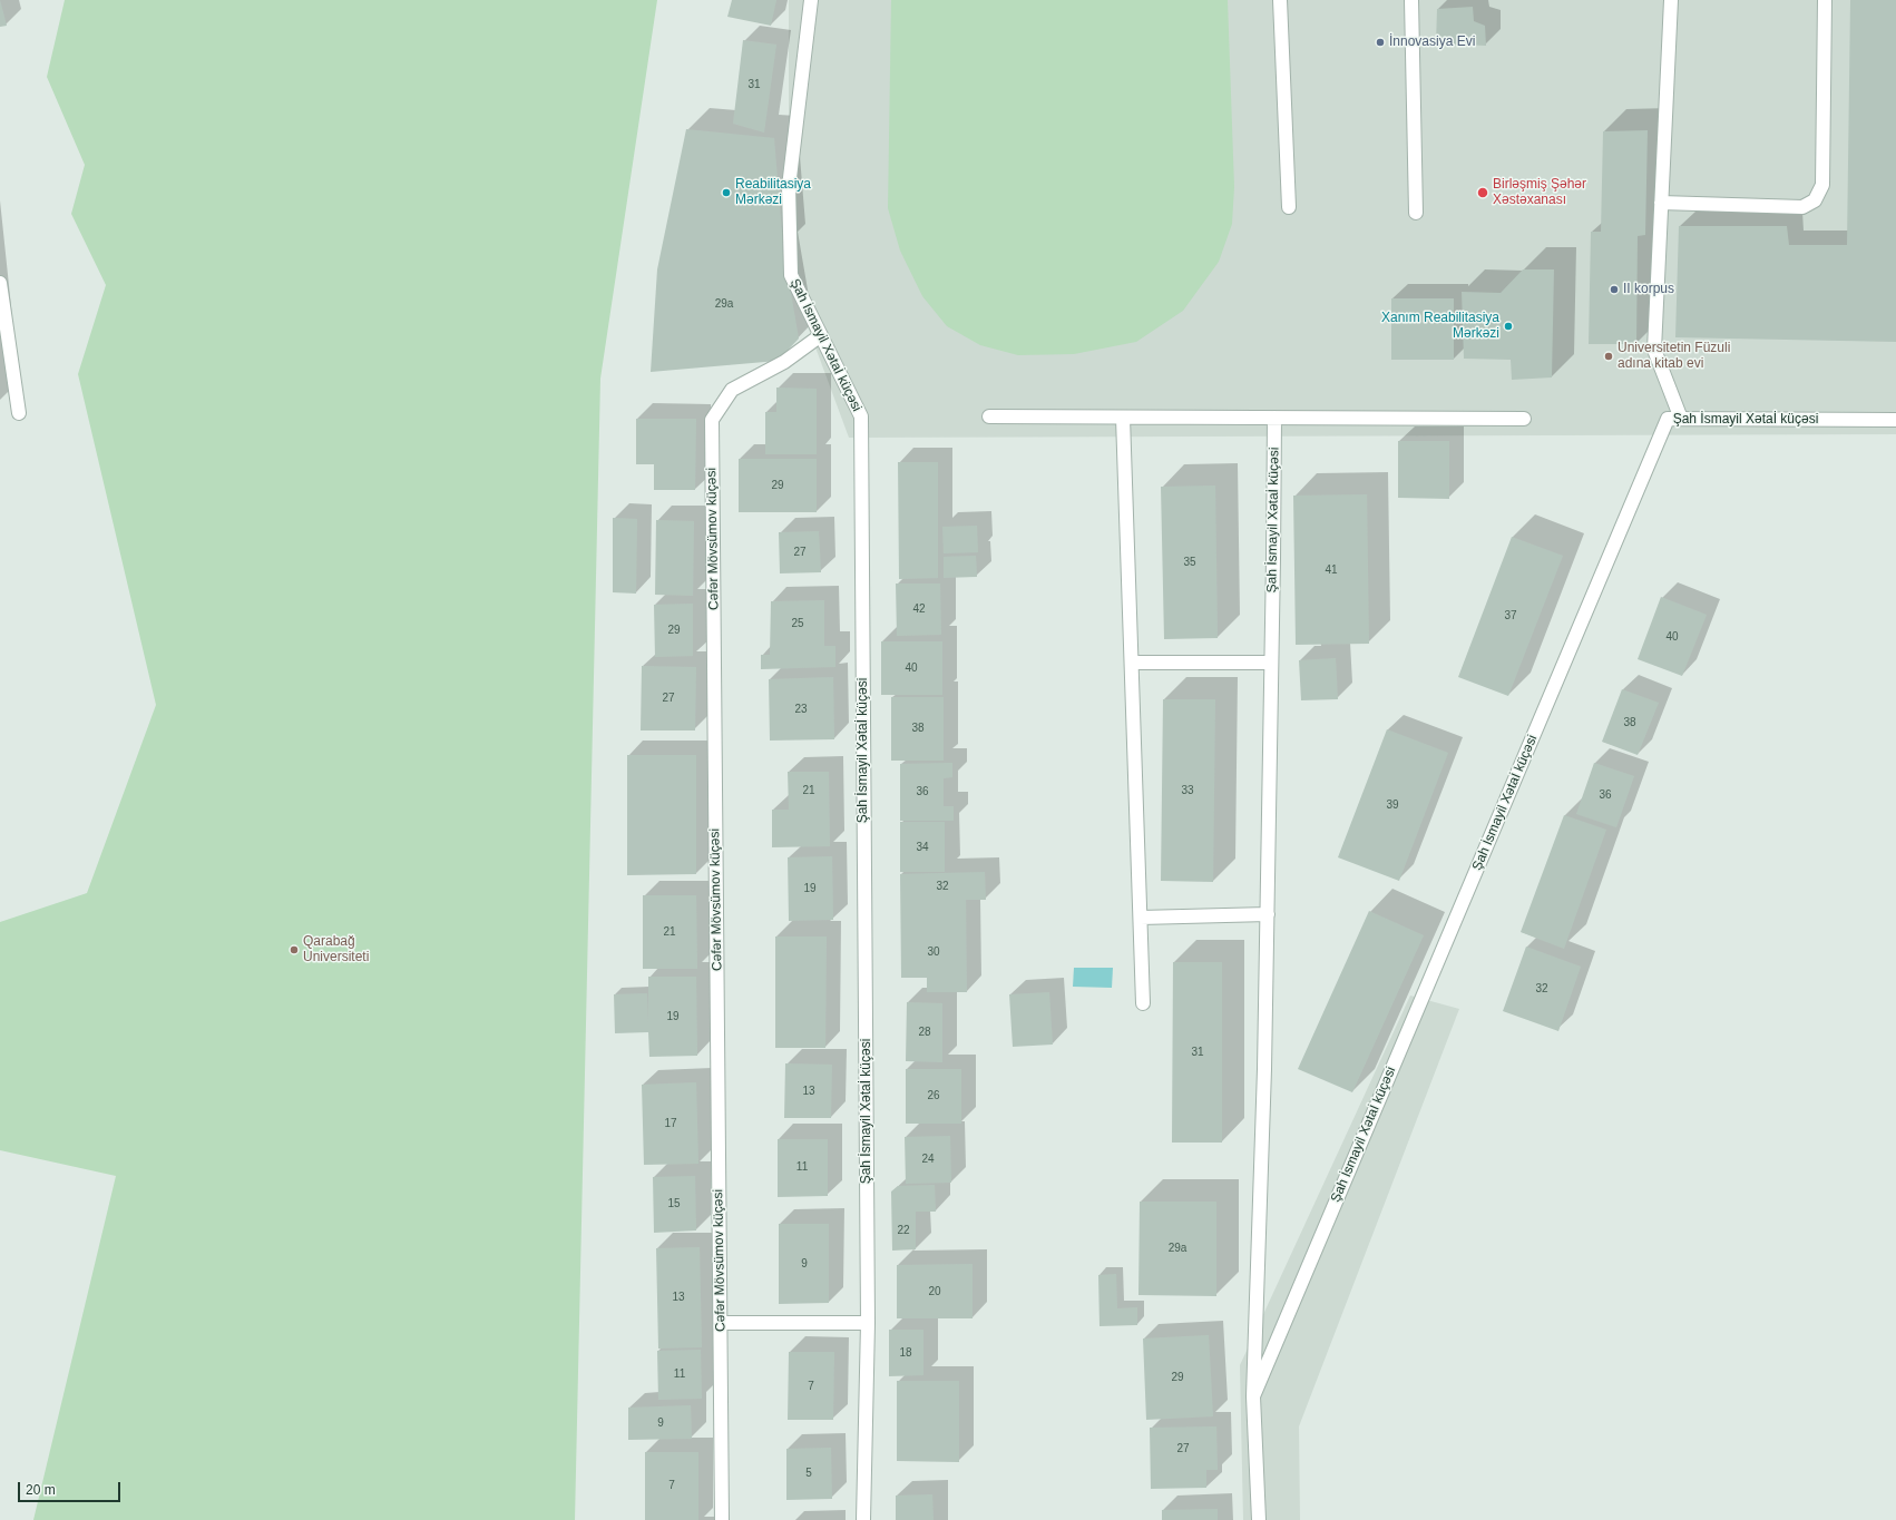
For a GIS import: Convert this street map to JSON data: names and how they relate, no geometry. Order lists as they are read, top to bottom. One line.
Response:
{"streets":{"street":["Şah İsmayil Xətaİ küçəsi","Cəfər Mövsümov küçəsi"]},"crossings":[["Şah İsmayil Xətaİ küçəsi","Cəfər Mövsümov küçəsi"]],"places":["İnnovasiya Evi","Reabilitasiya Mərkəzi","Birləşmiş Şəhər Xəstəxanası","II korpus","Xanım Reabilitasiya Mərkəzi","Universitetin Füzuli adına kitab evi","Qarabağ Universiteti"],"house_numbers":["31","29a","29","27","35","41","42","37","25","29","40","40","27","23","38","38","21","33","36","36","39","34","32","19","21","30","32","19","28","31","13","26","17","24","11","15","22","29a","9","20","13","18","11","29","7","9","27","5","7"],"scale_bar":"20 m"}
